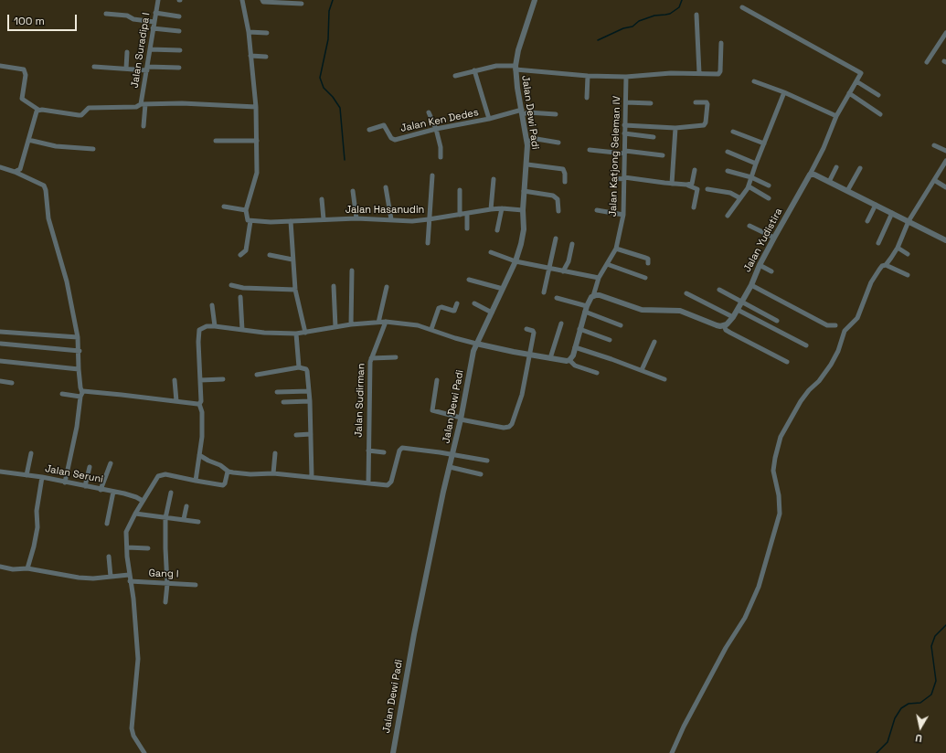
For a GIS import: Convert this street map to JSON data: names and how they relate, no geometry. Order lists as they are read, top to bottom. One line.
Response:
{"streets":{"street":["Jalan Suradipa I","Jalan Dewi Padi","Jalan Ken Dedes","Jalan Katjong Seleman IV","Jalan Hasanudin","Jalan Yudistira","Jalan Sudirman","Jalan Seruni","Gang I"]},"crossings":[["Jalan Dewi Padi","Jalan Ken Dedes"],["Jalan Dewi Padi","Jalan Hasanudin"]],"scale_bar":"100 m","north":"bottom"}
